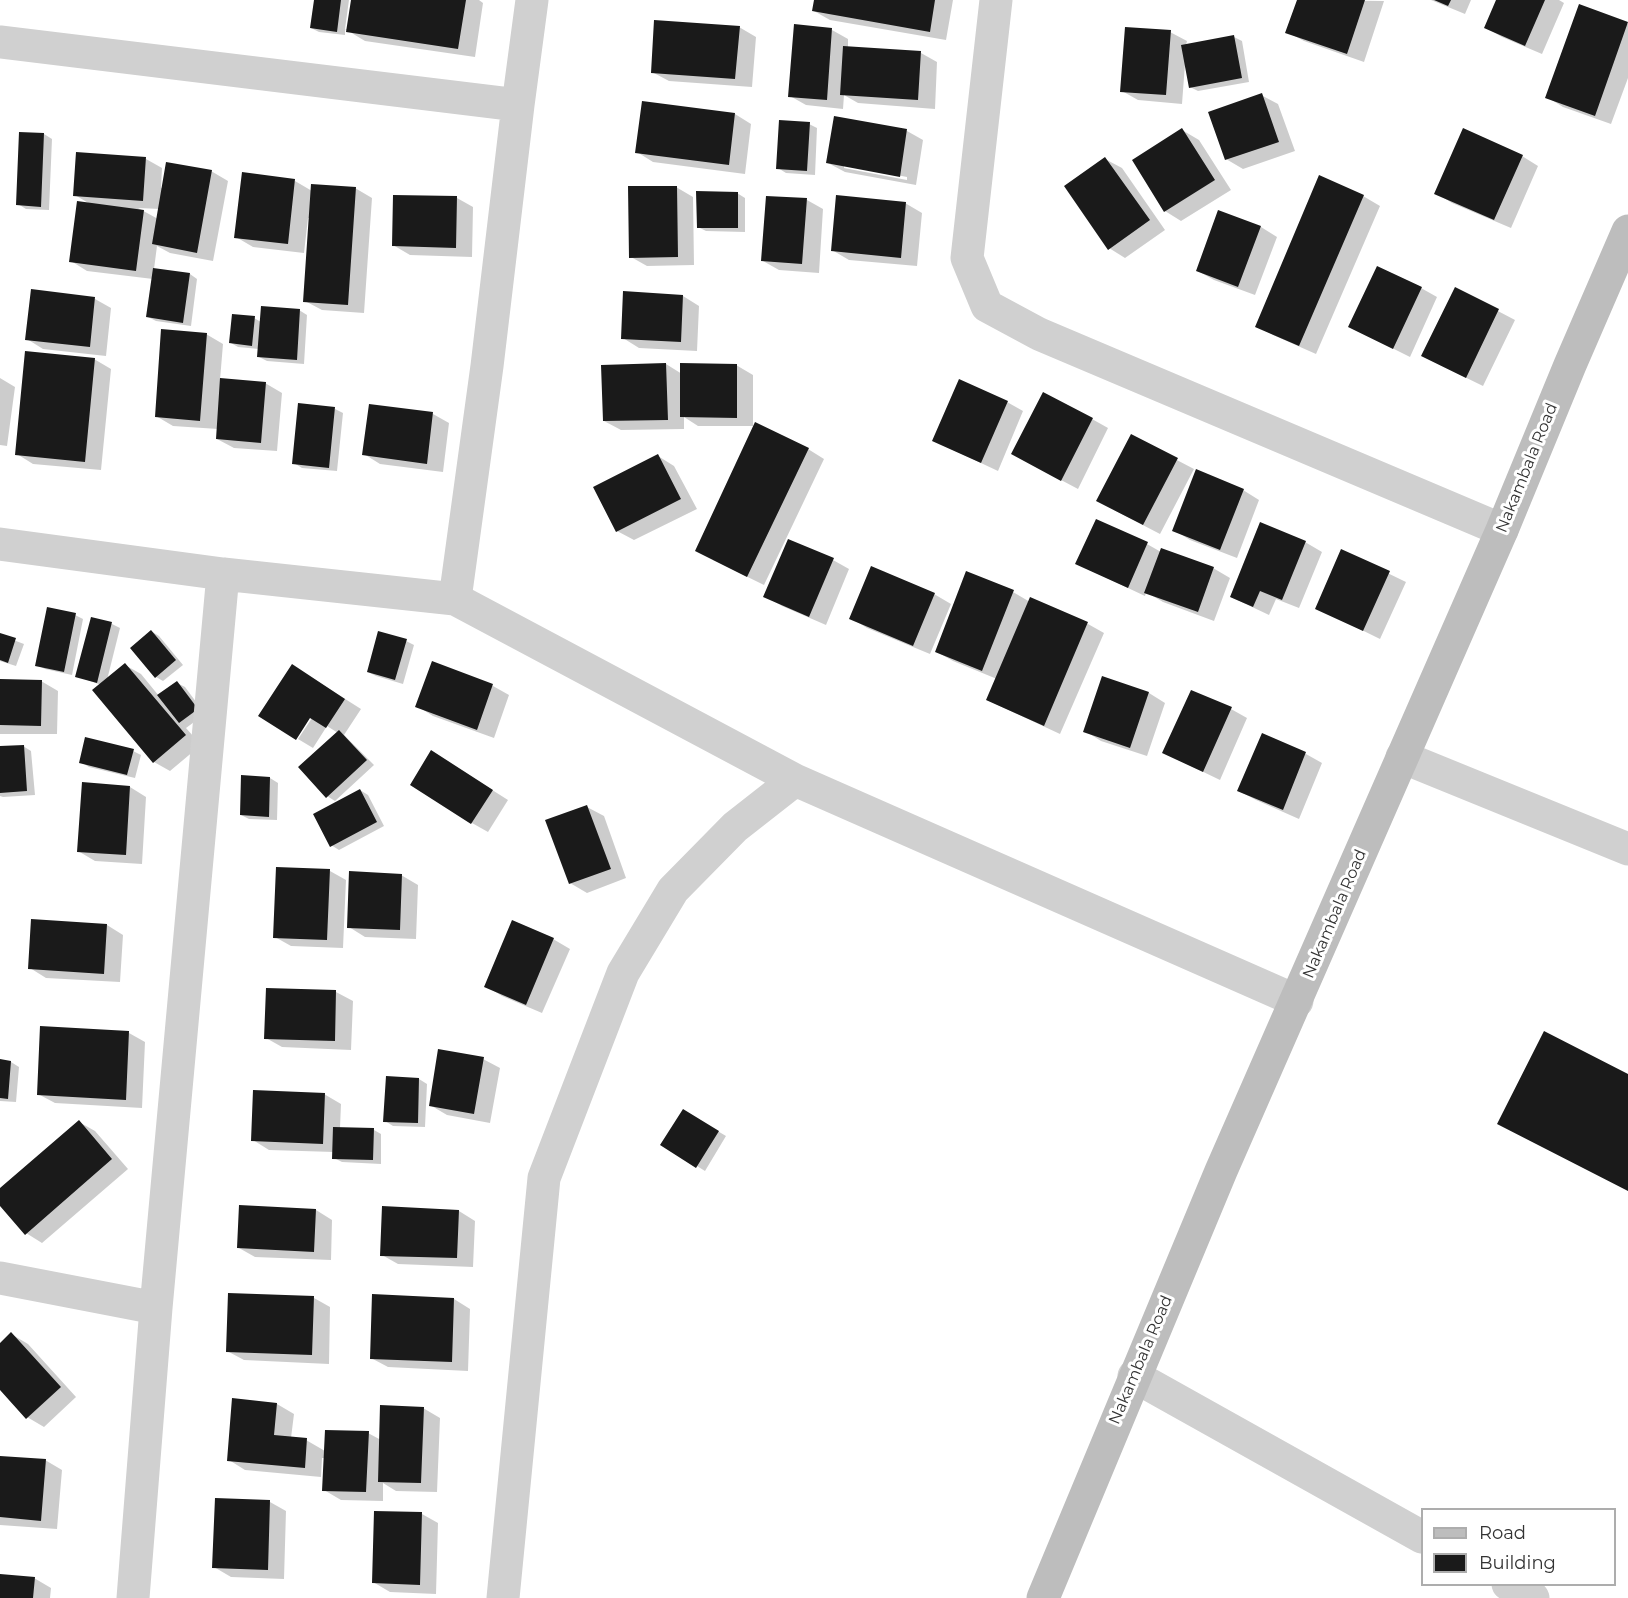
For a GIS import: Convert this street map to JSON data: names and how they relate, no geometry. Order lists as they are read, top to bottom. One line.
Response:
{"streets":{"main road":["Nakambala Road"]},"legend":["Road","Building"]}
